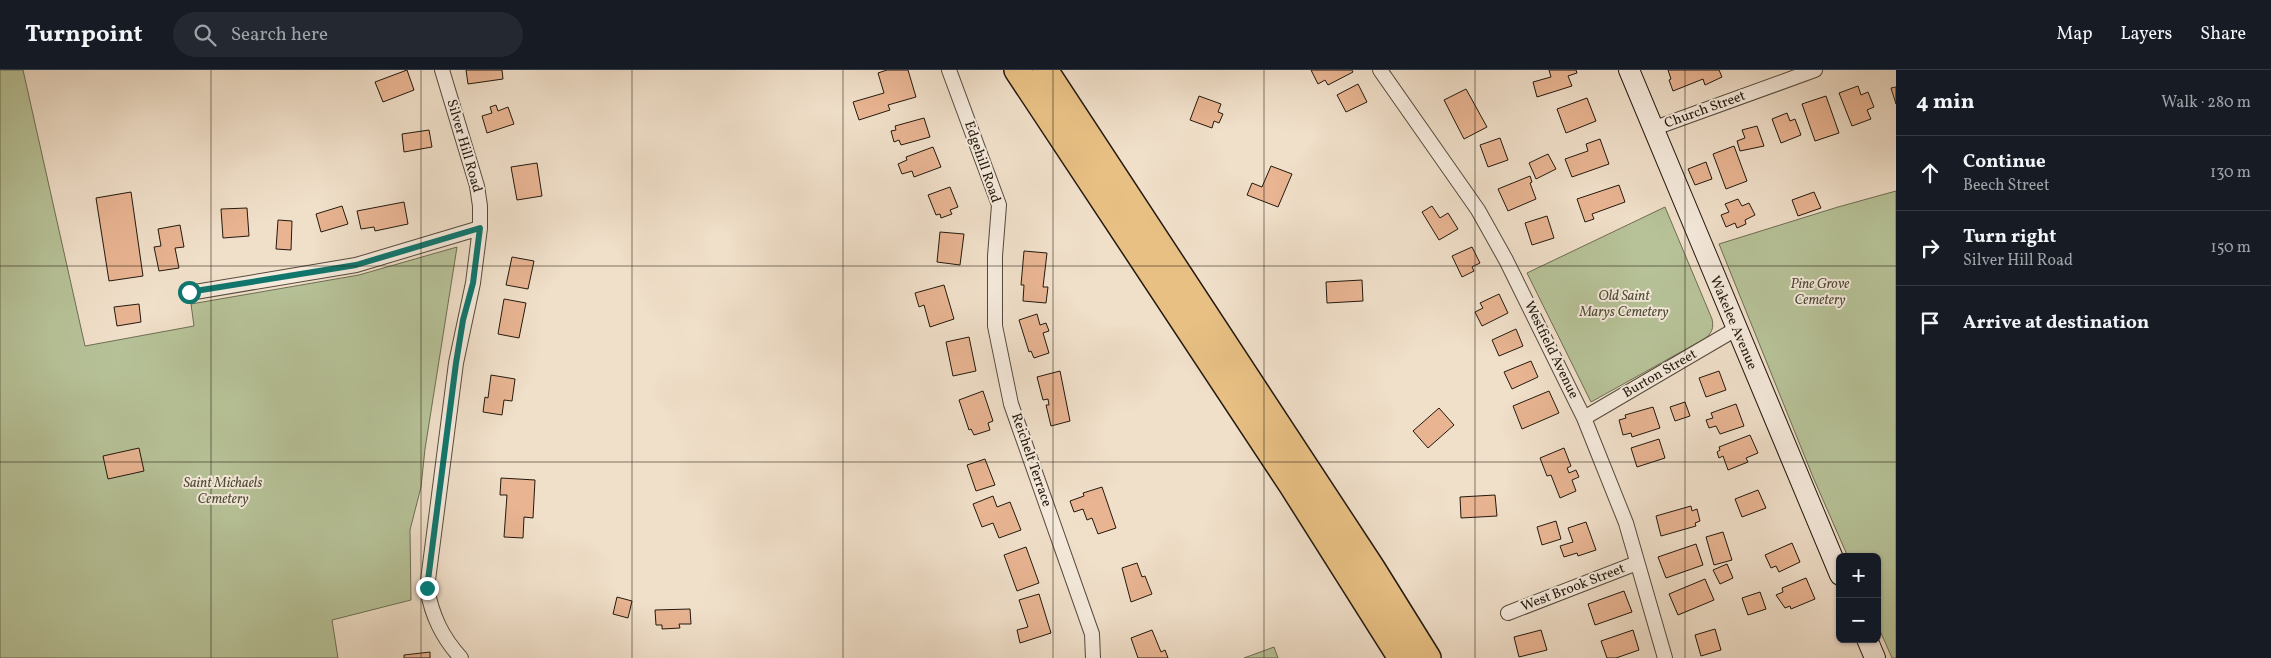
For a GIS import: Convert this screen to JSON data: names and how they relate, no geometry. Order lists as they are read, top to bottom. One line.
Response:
{"streets":{"main road":["Wakelee Avenue"],"street":["Church Street","Silver Hill Road","Edgehill Road","Westfield Avenue","Burton Street","Reichelt Terrace","West Brook Street"]},"crossings":[["Church Street","Wakelee Avenue"],["Edgehill Road","Reichelt Terrace"],["Wakelee Avenue","Burton Street"],["Westfield Avenue","Burton Street"],["Westfield Avenue","West Brook Street"]],"parks":["Pine Grove Cemetery","Old Saint Marys Cemetery","Saint Michaels Cemetery"],"page":{"header":"Turnpoint","search":"Search here","nav":["Map","Layers","Share"],"heading":["4 min","Walk · 280 m"],"list":[["Continue","Beech Street","130 m"],["Turn right","Silver Hill Road","150 m"],"Arrive at destination"],"map_buttons":["+","−"]}}
